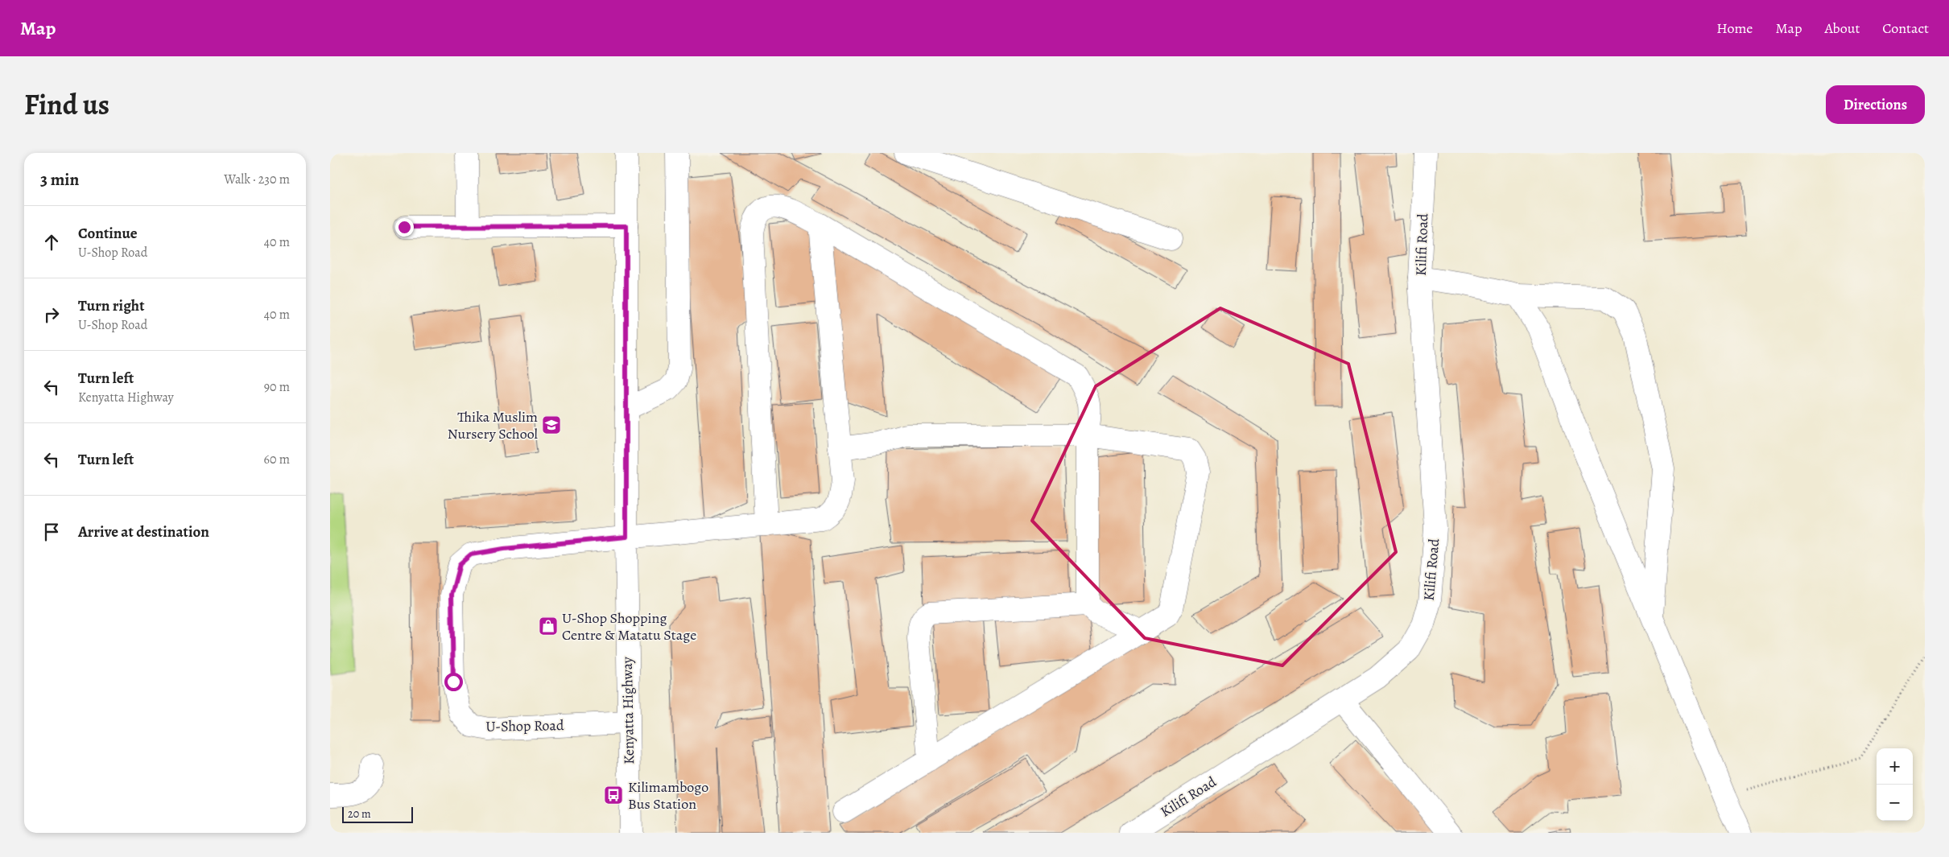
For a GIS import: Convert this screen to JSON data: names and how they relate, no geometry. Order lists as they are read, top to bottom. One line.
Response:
{"streets":{"street":["Kilifi Road","Kenyatta Highway","U-Shop Road"]},"crossings":[["Kenyatta Highway","U-Shop Road"]],"places":{"school or university":["Thika Muslim Nursery School"],"shop":["U-Shop Shopping Centre & Matatu Stage"],"bus stop":["Kilimambogo Bus Station"]},"scale_bar":"20 m","page":{"header":"Map","nav":["Home","Map","About","Contact"],"title":"Find us","buttons":"Directions","heading":["3 min","Walk · 230 m"],"list":[["Continue","U-Shop Road","40 m"],["Turn right","U-Shop Road","40 m"],["Turn left","Kenyatta Highway","90 m"],["Turn left","60 m"],"Arrive at destination"],"map_buttons":["+","−"],"scale":"20 m"}}
